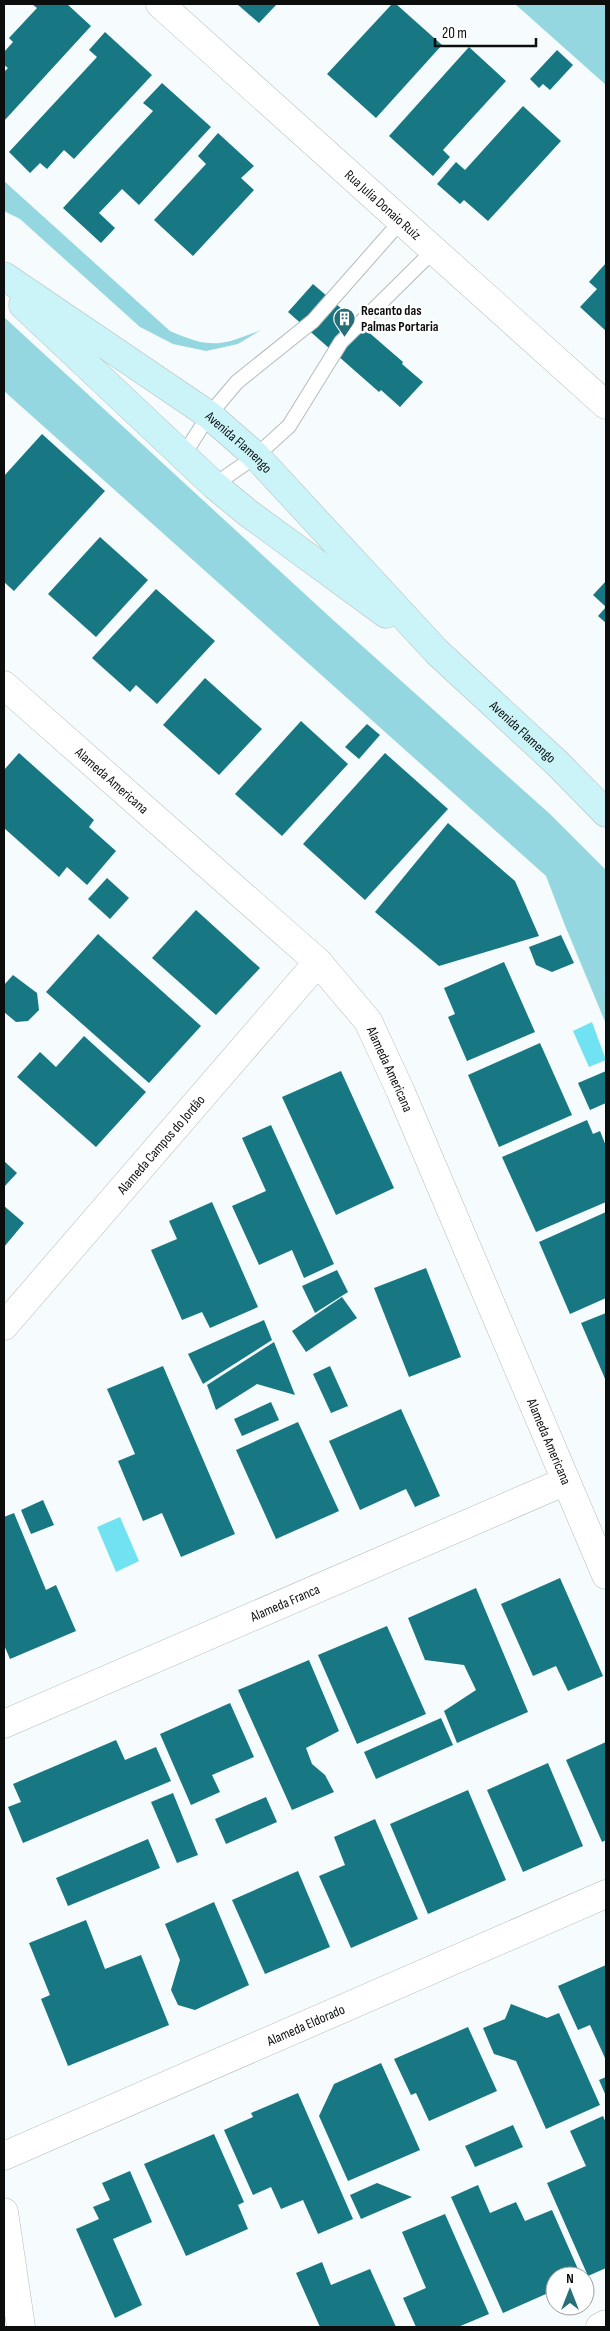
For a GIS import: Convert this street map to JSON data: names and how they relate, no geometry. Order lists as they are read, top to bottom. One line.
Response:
{"streets":{"street":["Rua Julia Donaio Ruiz","Avenida Flamengo","Alameda Americana","Alameda Campos do Jordão","Alameda Franca","Alameda Eldorado"]},"crossings":[["Alameda Americana","Alameda Campos do Jordão"],["Alameda Americana","Alameda Franca"]],"places":{"building":["Recanto das Palmas Portaria"]},"scale_bar":"20 m","north":"top"}
